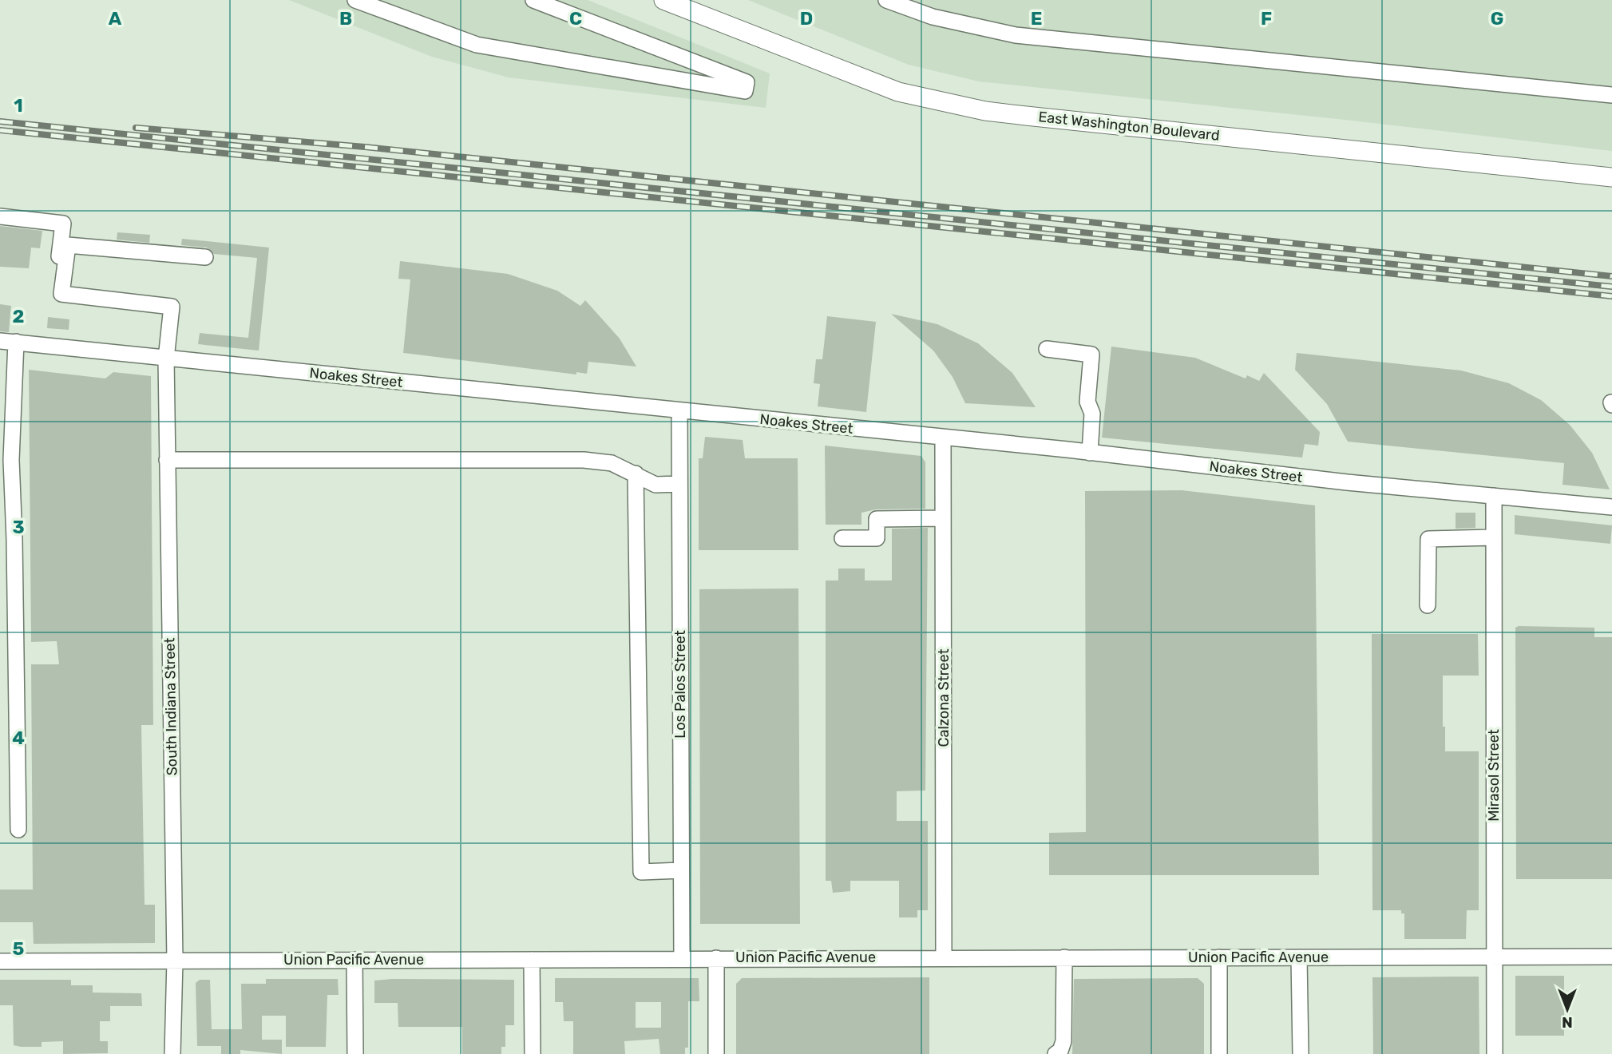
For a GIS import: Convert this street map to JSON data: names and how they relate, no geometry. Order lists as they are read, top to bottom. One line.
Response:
{"streets":{"main road":["East Washington Boulevard"],"street":["Noakes Street","Los Palos Street","Calzona Street","South Indiana Street","Mirasol Street","Union Pacific Avenue"]},"crossings":[["Noakes Street","Los Palos Street"],["Noakes Street","Calzona Street"],["Noakes Street","South Indiana Street"],["Noakes Street","Mirasol Street"],["Los Palos Street","Union Pacific Avenue"],["Calzona Street","Union Pacific Avenue"],["South Indiana Street","Union Pacific Avenue"],["Mirasol Street","Union Pacific Avenue"]],"north":"bottom","grid":{"columns":["A","B","C","D","E","F","G"],"rows":["1","2","3","4","5"]}}
